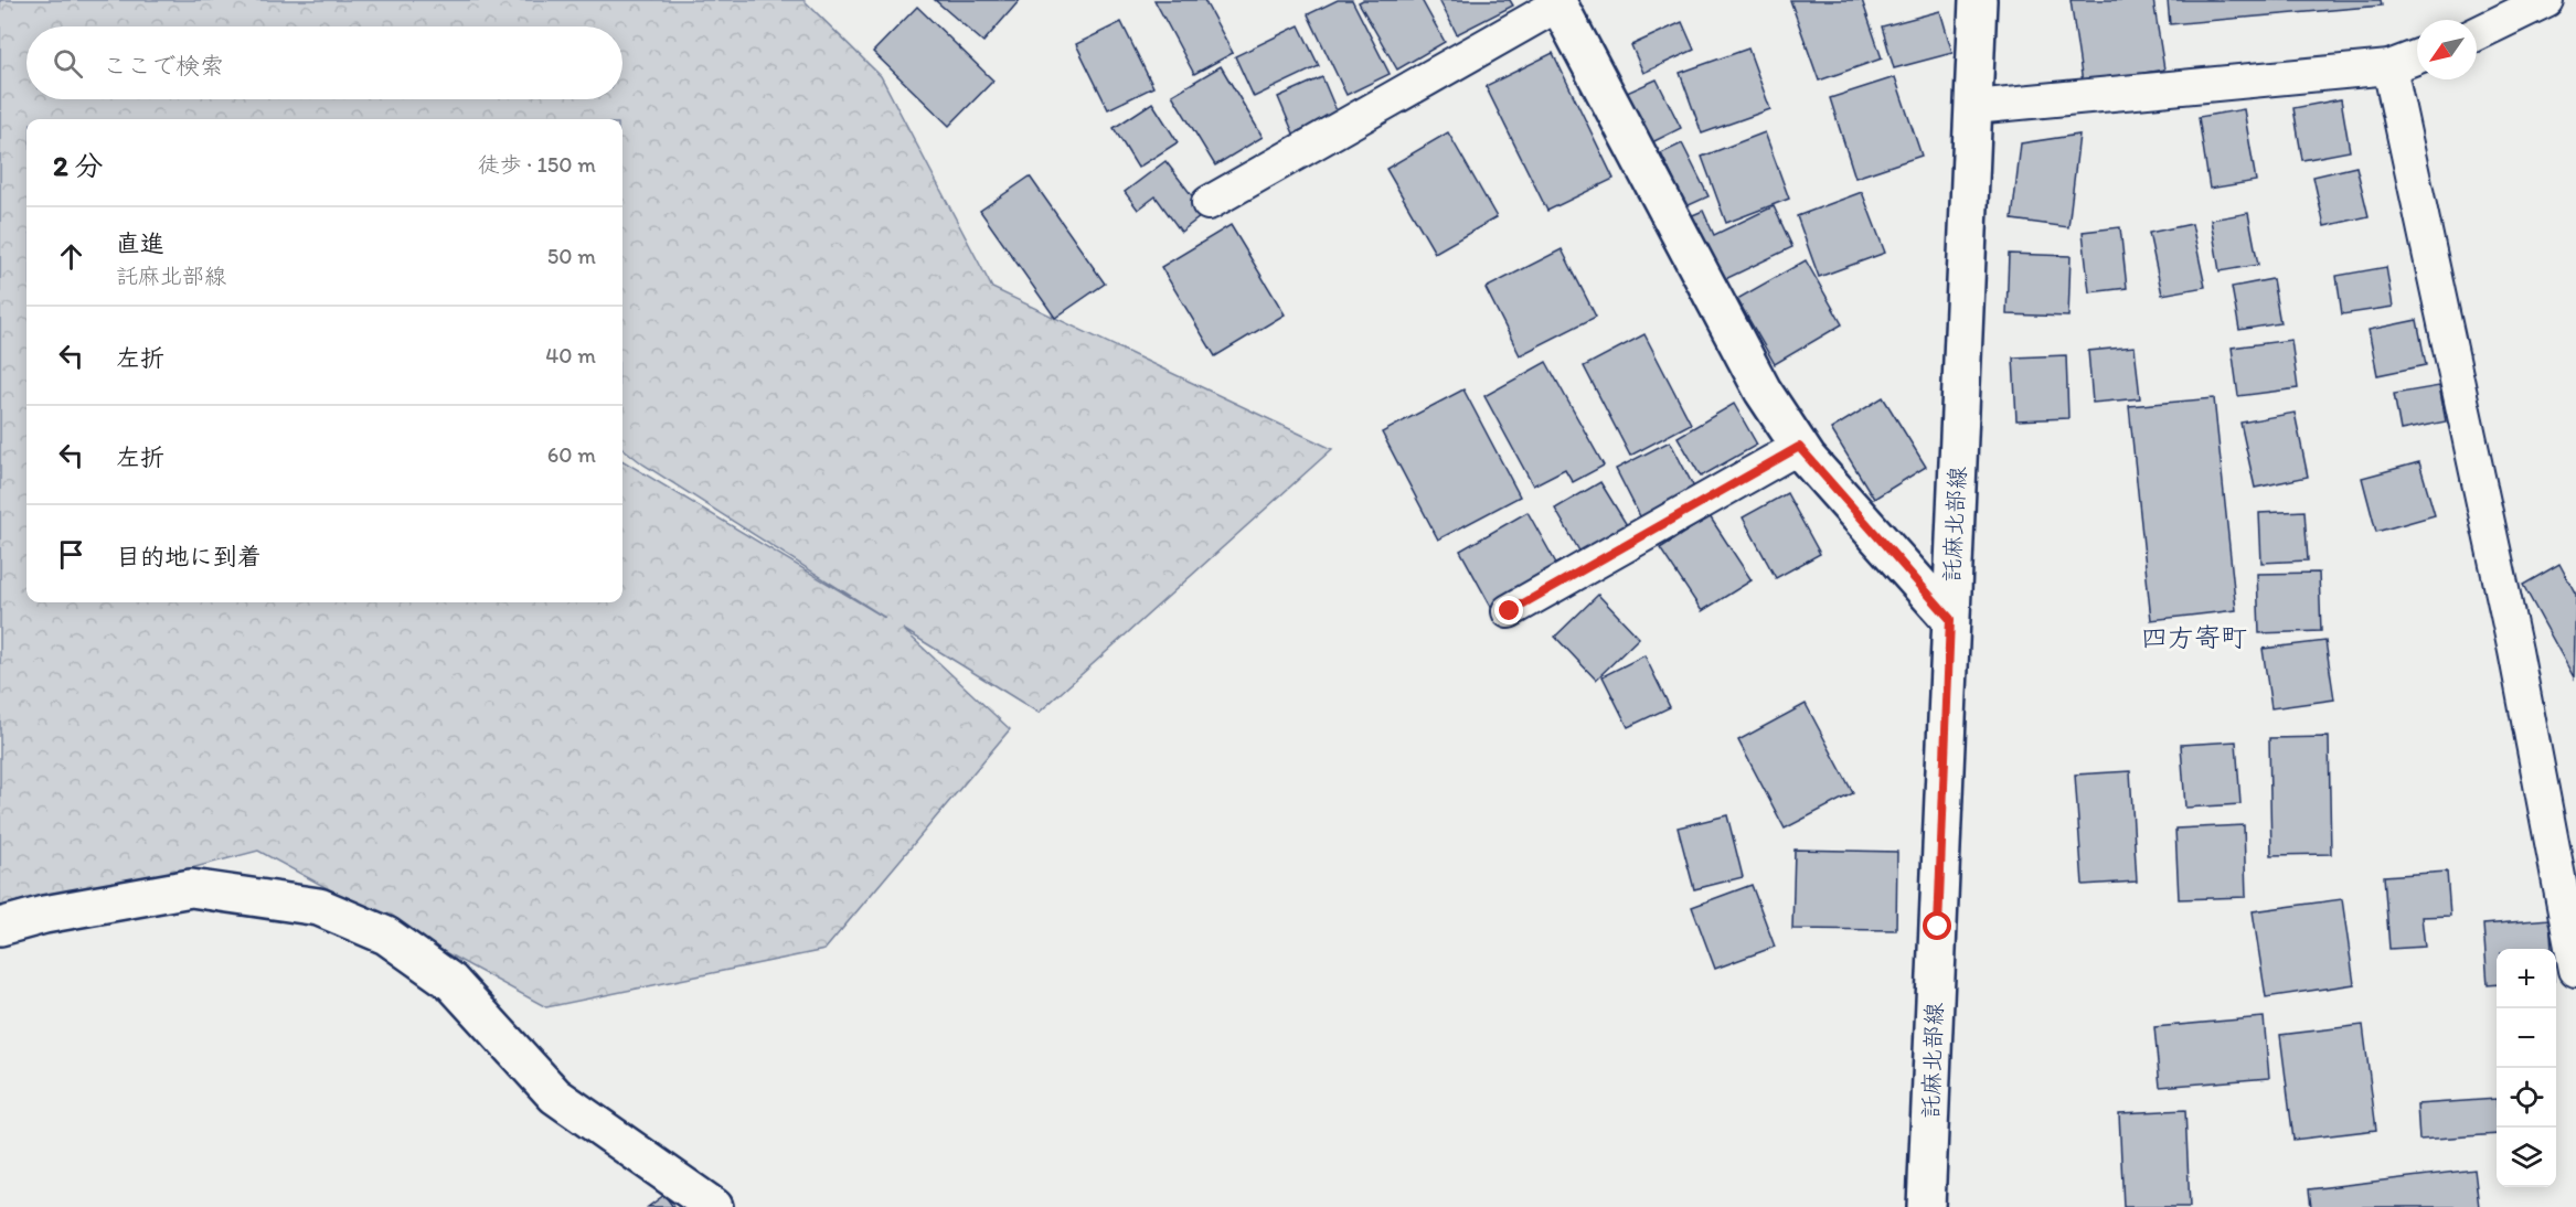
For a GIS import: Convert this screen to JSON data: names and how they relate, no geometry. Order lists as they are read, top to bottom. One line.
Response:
{"streets":{"street":["託麻北部線"]},"districts":["四方寄町"],"north":"bottom left","page":{"search":"ここで検索","heading":["2 分","徒歩 · 150 m"],"list":[["直進","託麻北部線","50 m"],["左折","40 m"],["左折","60 m"],"目的地に到着"],"map_buttons":["+","−"]}}
